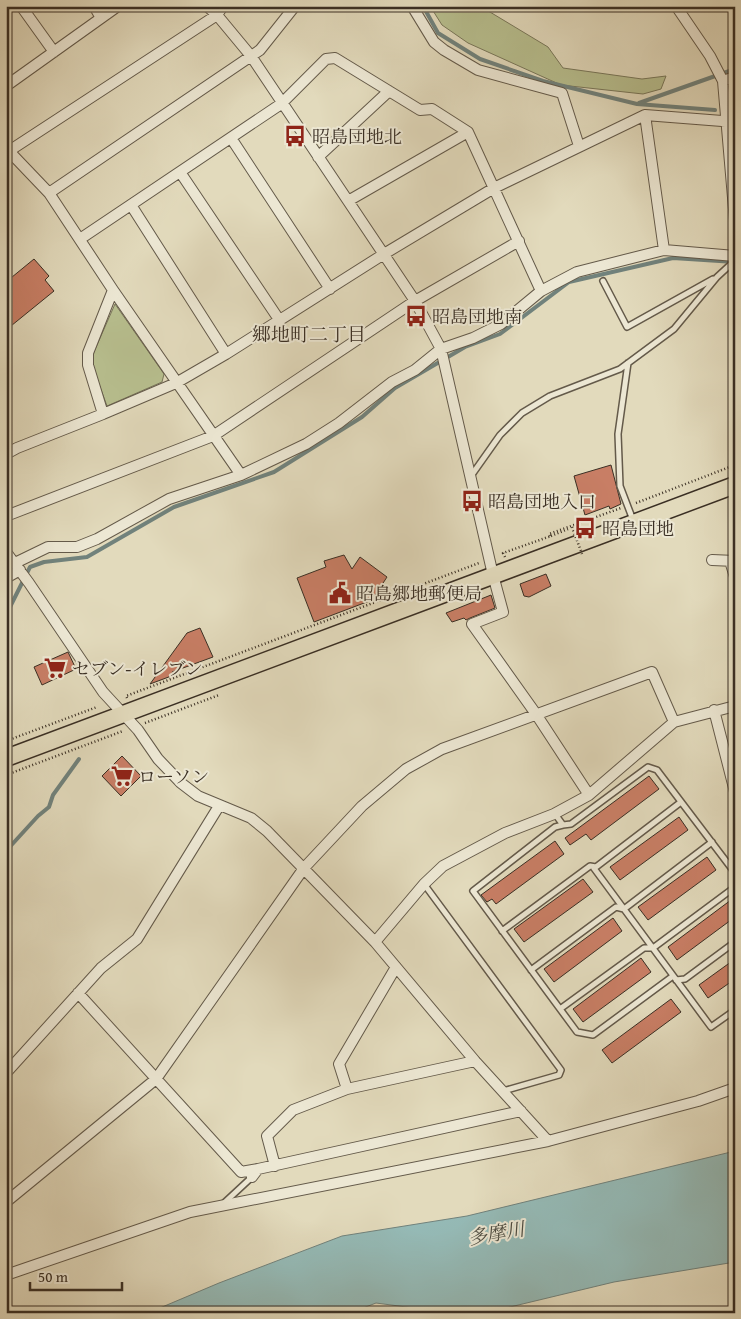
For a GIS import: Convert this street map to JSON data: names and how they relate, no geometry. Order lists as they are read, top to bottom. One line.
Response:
{"districts":["郷地町二丁目"],"water":["多摩川"],"places":{"bus stop":["昭島団地北","昭島団地南","昭島団地入口","昭島団地"],"public building":["昭島郷地郵便局"],"supermarket":["セブン-イレブン","ローソン"]},"scale_bar":"50 m"}
